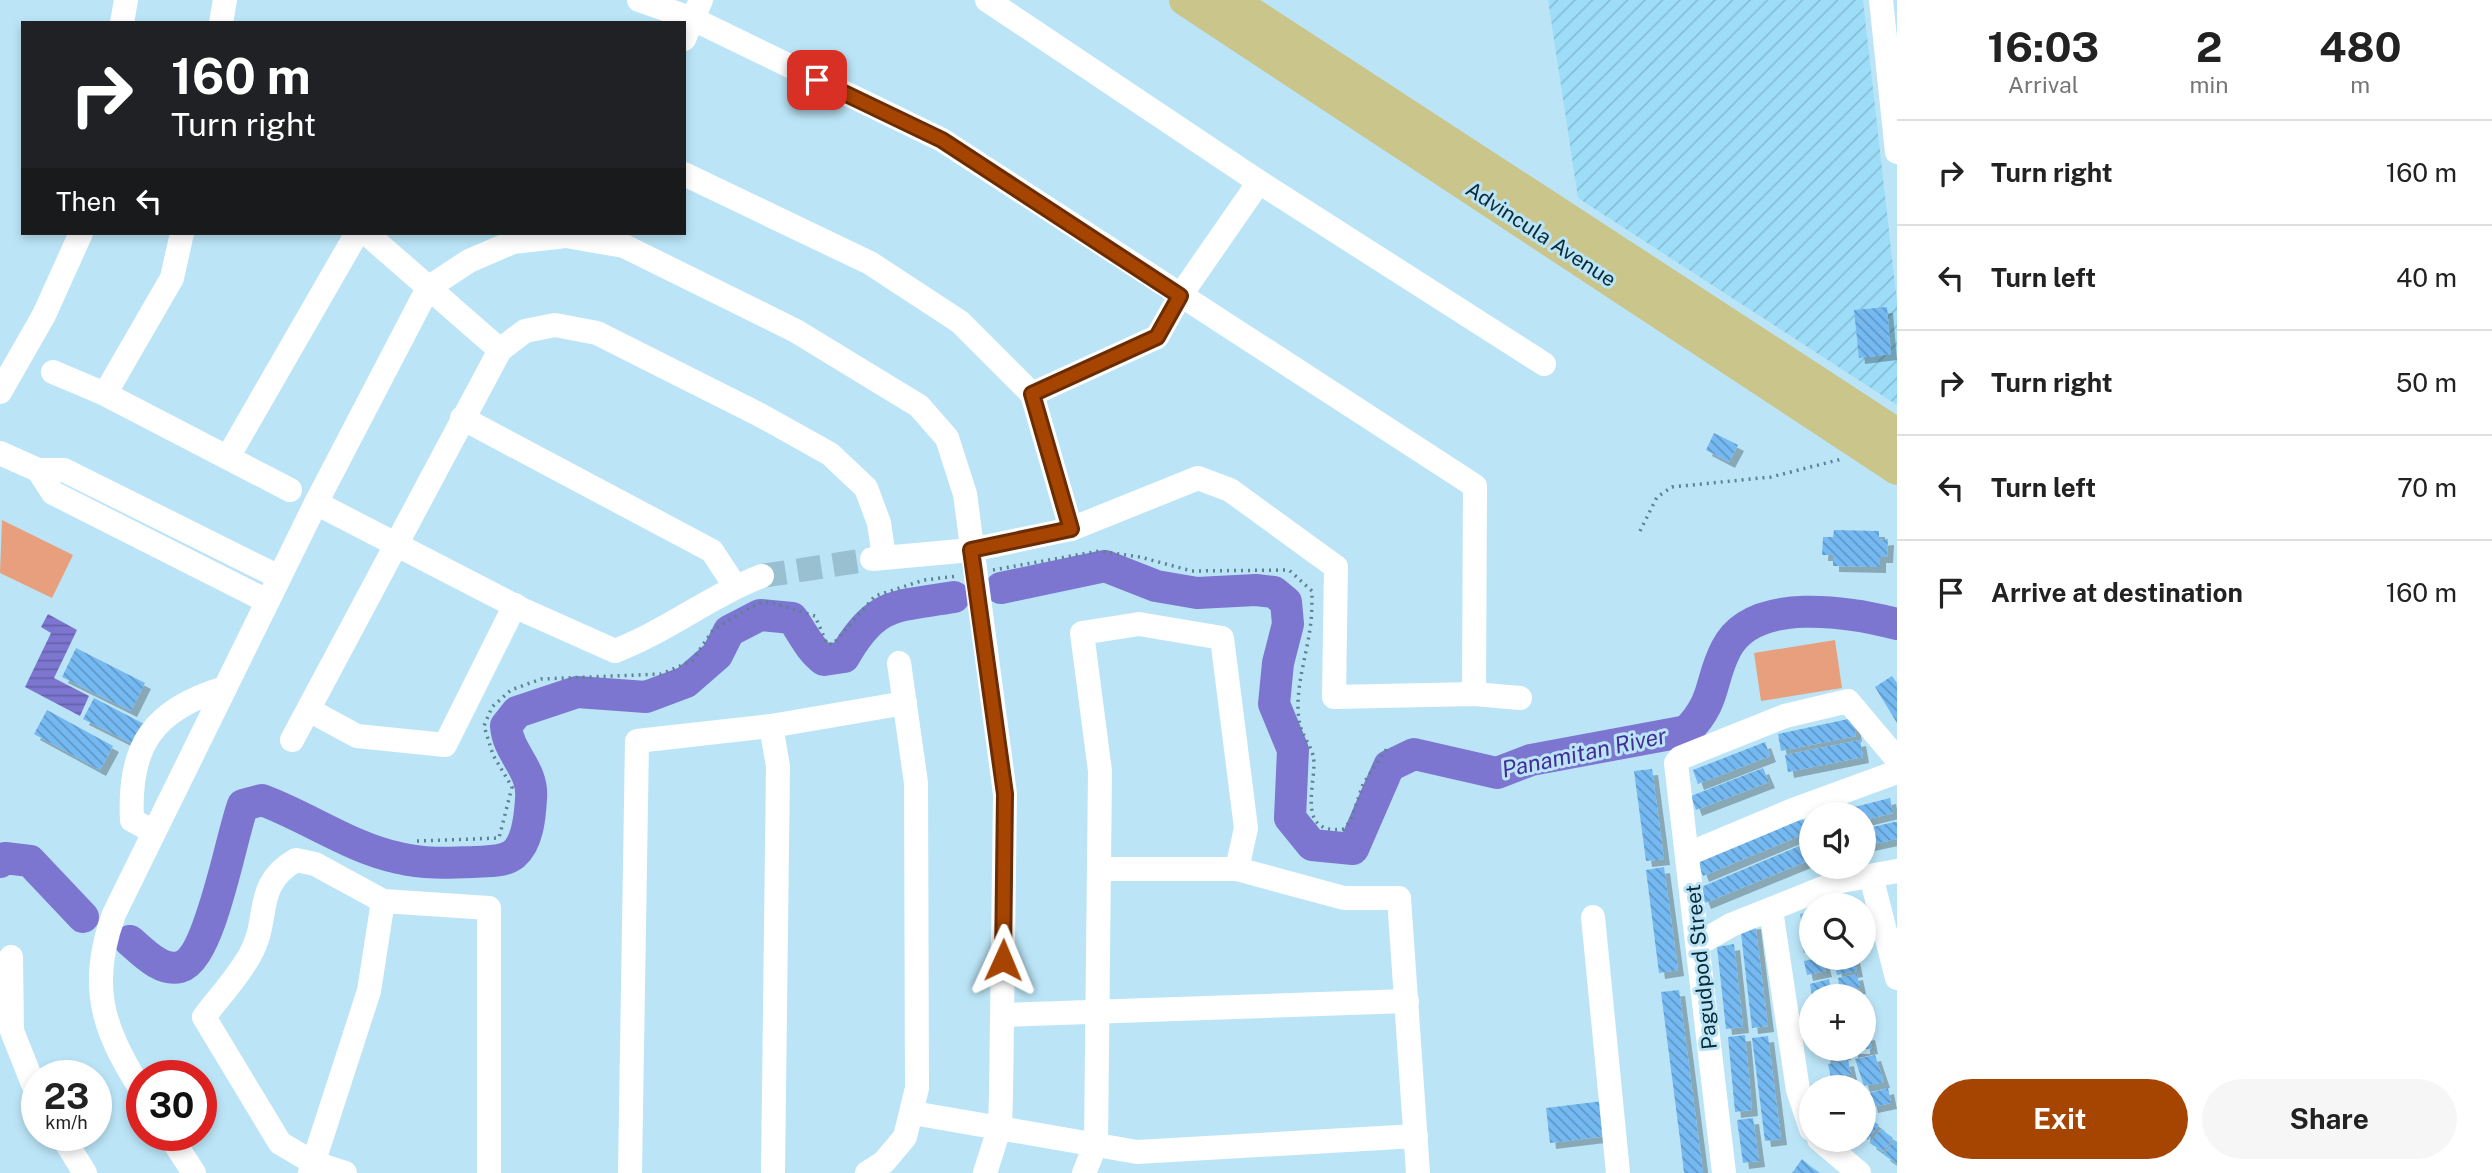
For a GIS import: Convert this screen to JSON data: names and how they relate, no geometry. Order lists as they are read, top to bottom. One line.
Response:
{"streets":{"main road":["Advincula Avenue"],"street":["Pagudpod Street"]},"water":["Panamitan River"],"page":{"eta":["16:03","Arrival","2","min","480","m"],"turn":["160 m","Turn right"],"list":[{"name":"Turn right","value":"160 m"},{"name":"Turn left","value":"40 m"},{"name":"Turn right","value":"50 m"},{"name":"Turn left","value":"70 m"},{"name":"Arrive at destination","value":"160 m"}],"then":"Then","map_buttons":["+","−"],"speed":"23 km/h","limit":"30","buttons":["Exit","Share"]}}
